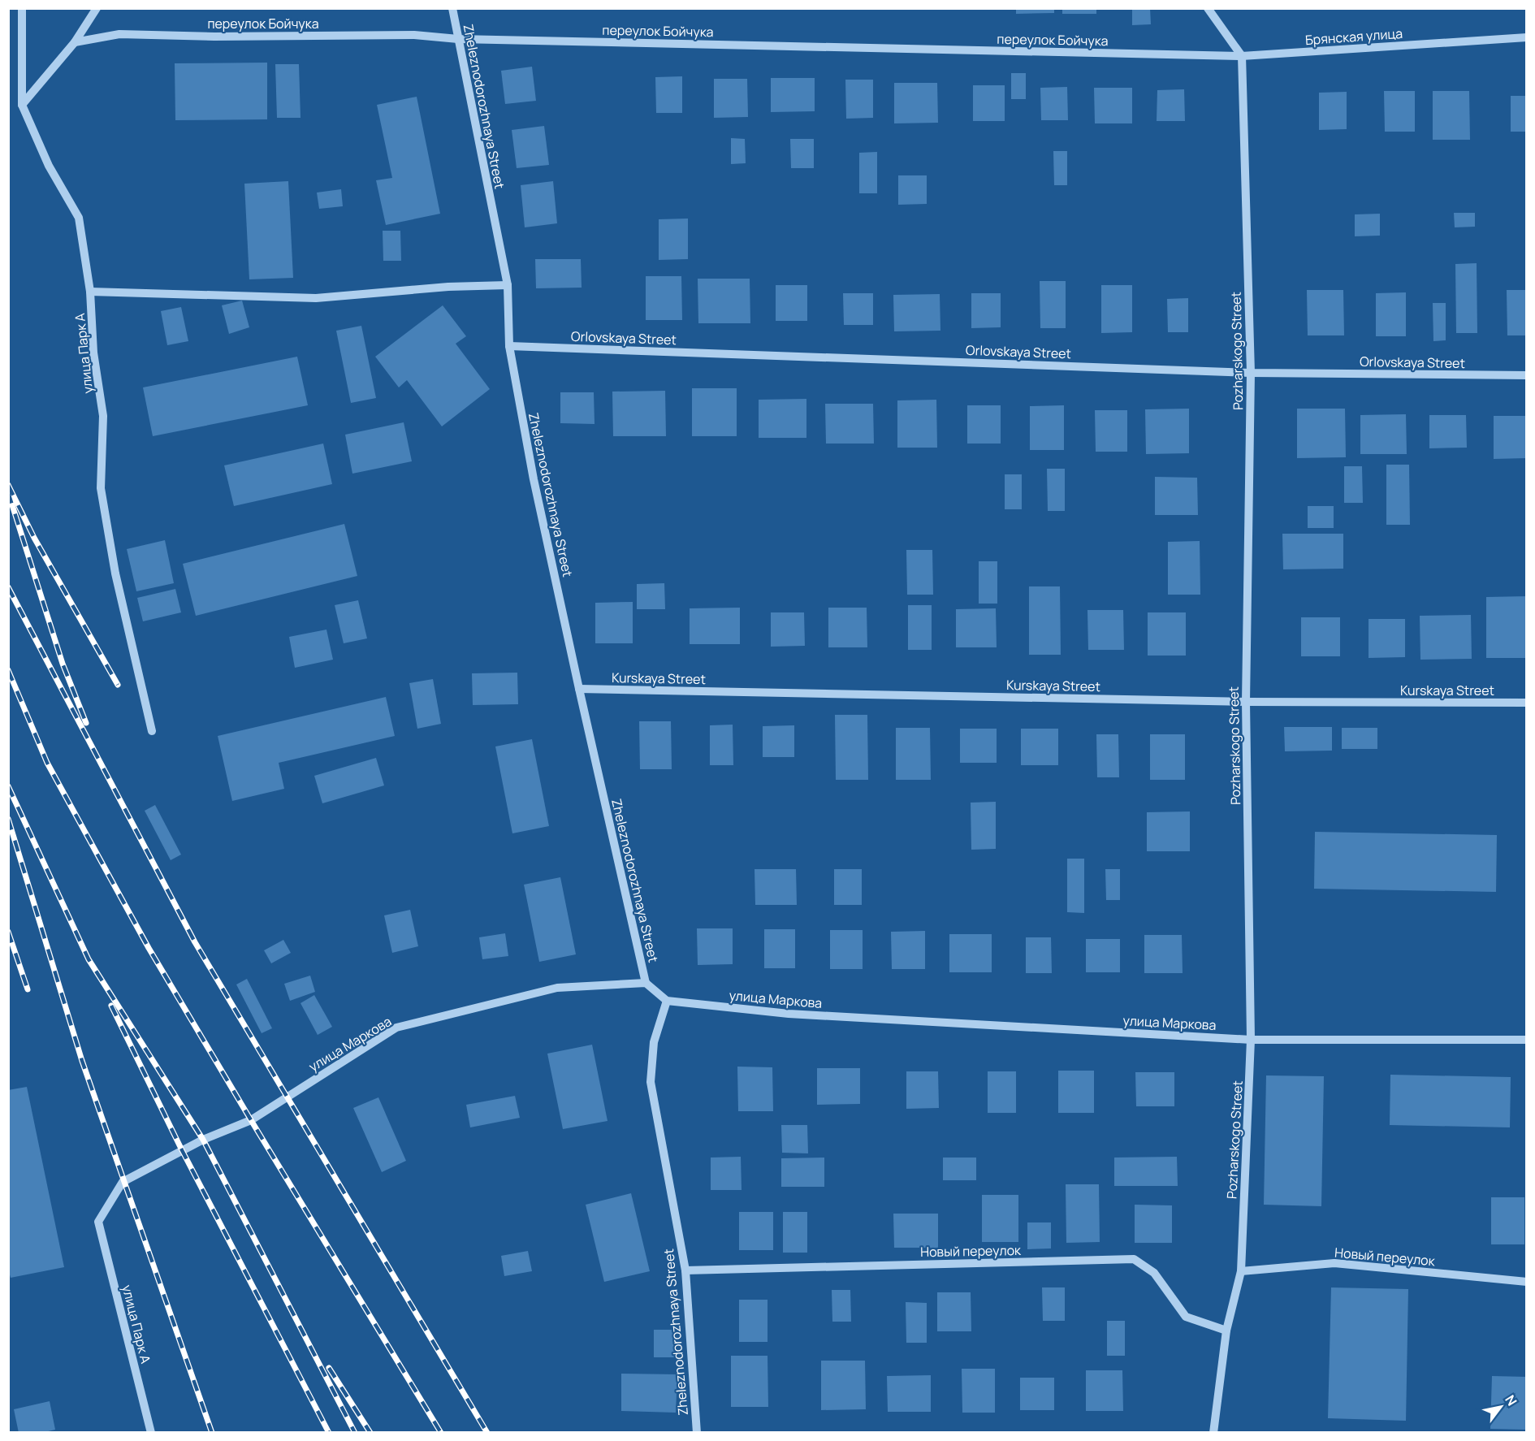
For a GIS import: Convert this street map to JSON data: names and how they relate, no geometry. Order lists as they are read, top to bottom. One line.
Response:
{"streets":{"street":["переулок Бойчука","Брянская улица","Zheleznodorozhnaya Street","Orlovskaya Street","Pozharskogo Street","улица Парк А","Kurskaya Street","улица Маркова","Новый переулок"]},"crossings":[["переулок Бойчука","Брянская улица"],["переулок Бойчука","Zheleznodorozhnaya Street"],["переулок Бойчука","Pozharskogo Street"],["Брянская улица","Pozharskogo Street"],["Zheleznodorozhnaya Street","Orlovskaya Street"],["Zheleznodorozhnaya Street","Kurskaya Street"],["Zheleznodorozhnaya Street","улица Маркова"],["Zheleznodorozhnaya Street","Новый переулок"],["Orlovskaya Street","Pozharskogo Street"],["Pozharskogo Street","Kurskaya Street"],["Pozharskogo Street","улица Маркова"],["Pozharskogo Street","Новый переулок"],["улица Парк А","улица Маркова"]],"north":"top right"}
